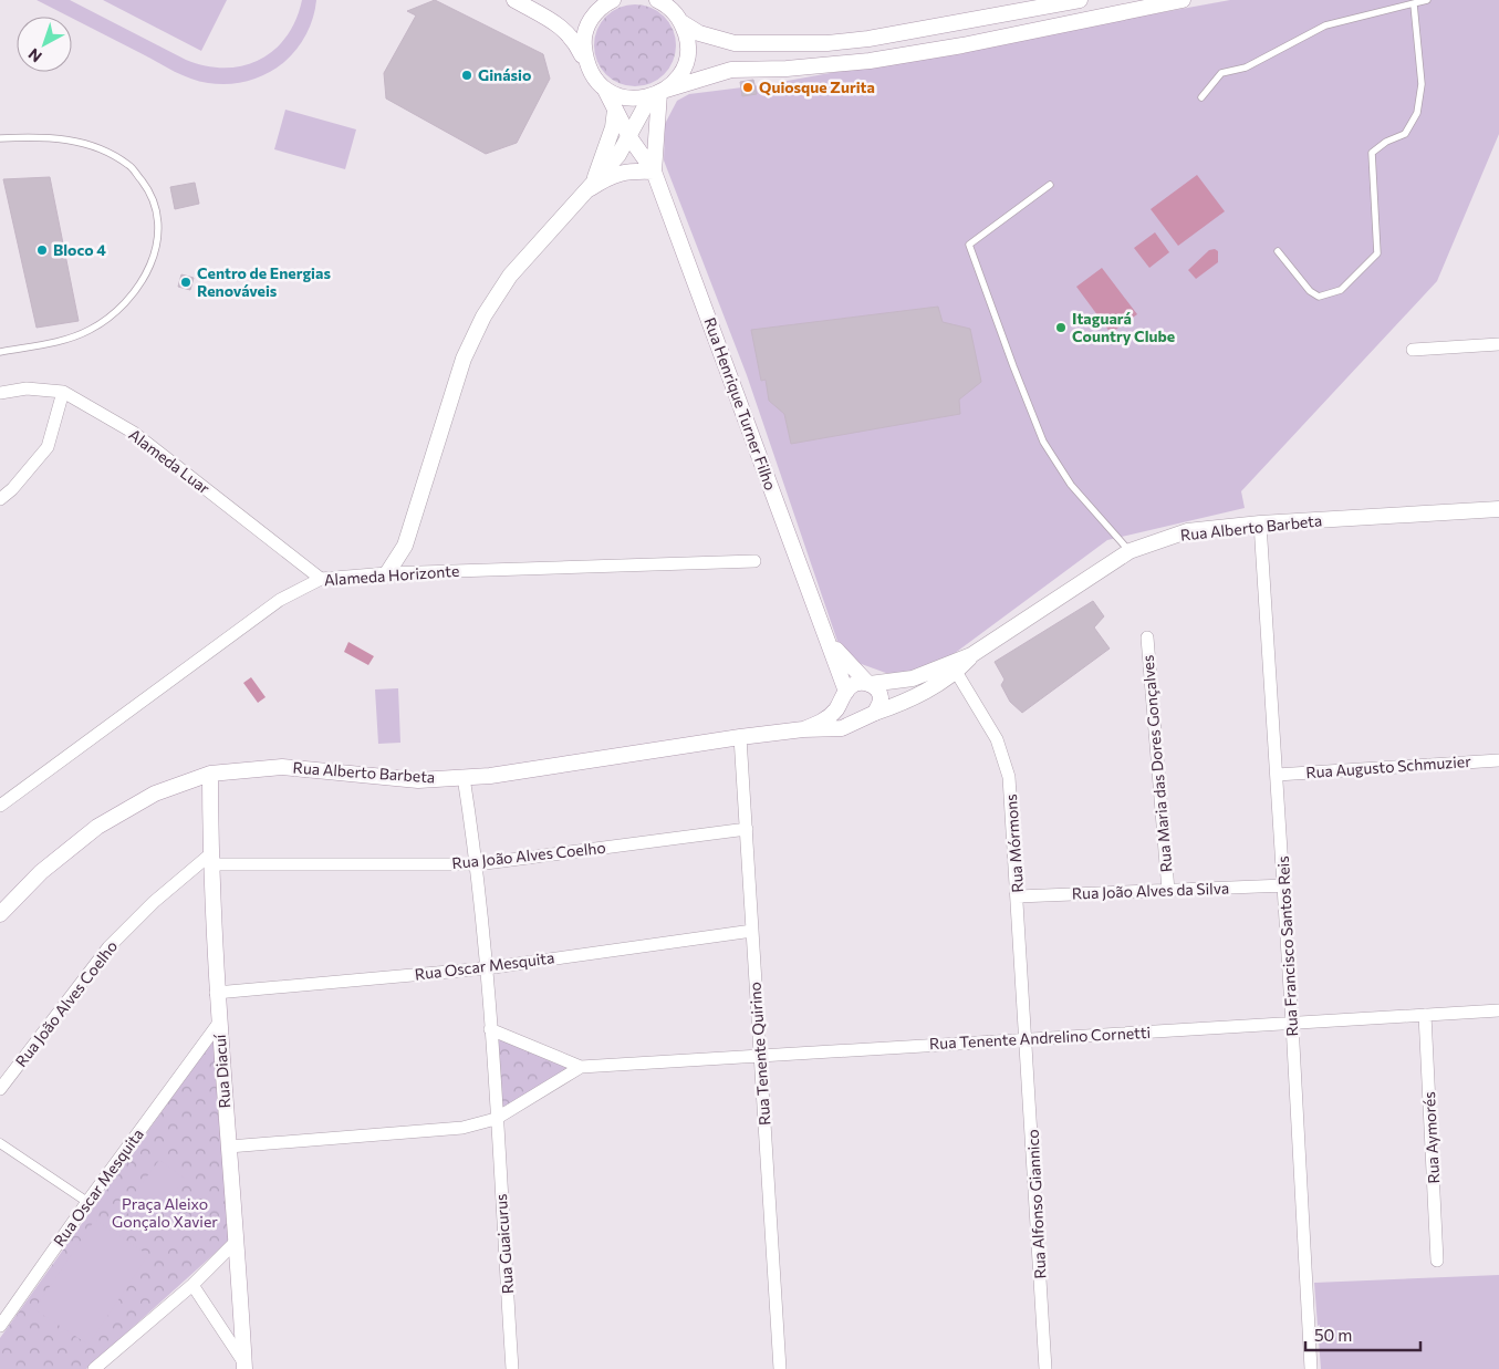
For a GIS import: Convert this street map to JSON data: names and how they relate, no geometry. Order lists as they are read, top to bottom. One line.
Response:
{"streets":{"main road":["Rua Henrique Turner Filho","Rua Alberto Barbeta","Rua Diacuí"],"street":["Alameda Luar","Alameda Horizonte","Rua Maria das Dores Gonçalves","Rua Augusto Schmuzier","Rua Mórmons","Rua João Alves Coelho","Rua João Alves da Silva","Rua Francisco Santos Reis","Rua Oscar Mesquita","Rua Tenente Andrelino Cornetti","Rua Tenente Quirino","Rua Aymorés","Rua Alfonso Giannico","Rua Guaicurus"]},"crossings":[["Alameda Luar","Alameda Horizonte"],["Rua Alberto Barbeta","Rua Mórmons"],["Rua Alberto Barbeta","Rua Francisco Santos Reis"],["Rua Alberto Barbeta","Rua Tenente Quirino"],["Rua Alberto Barbeta","Rua Diacuí"],["Rua Alberto Barbeta","Rua Guaicurus"],["Rua Maria das Dores Gonçalves","Rua João Alves da Silva"],["Rua Augusto Schmuzier","Rua Francisco Santos Reis"],["Rua Mórmons","Rua João Alves da Silva"],["Rua Mórmons","Rua Tenente Andrelino Cornetti"],["Rua Mórmons","Rua Alfonso Giannico"],["Rua João Alves Coelho","Rua Tenente Quirino"],["Rua João Alves Coelho","Rua Diacuí"],["Rua João Alves Coelho","Rua Guaicurus"],["Rua João Alves da Silva","Rua Francisco Santos Reis"],["Rua Francisco Santos Reis","Rua Tenente Andrelino Cornetti"],["Rua Oscar Mesquita","Rua Tenente Quirino"],["Rua Oscar Mesquita","Rua Diacuí"],["Rua Oscar Mesquita","Rua Guaicurus"],["Rua Tenente Andrelino Cornetti","Rua Tenente Quirino"],["Rua Tenente Andrelino Cornetti","Rua Aymorés"],["Rua Tenente Andrelino Cornetti","Rua Alfonso Giannico"]],"parks":["Praça Aleixo Gonçalo Xavier"],"places":["Ginásio","Quiosque Zurita","Bloco 4","Centro de Energias Renováveis","Itaguará Country Clube"],"scale_bar":"50 m","north":"bottom left"}
